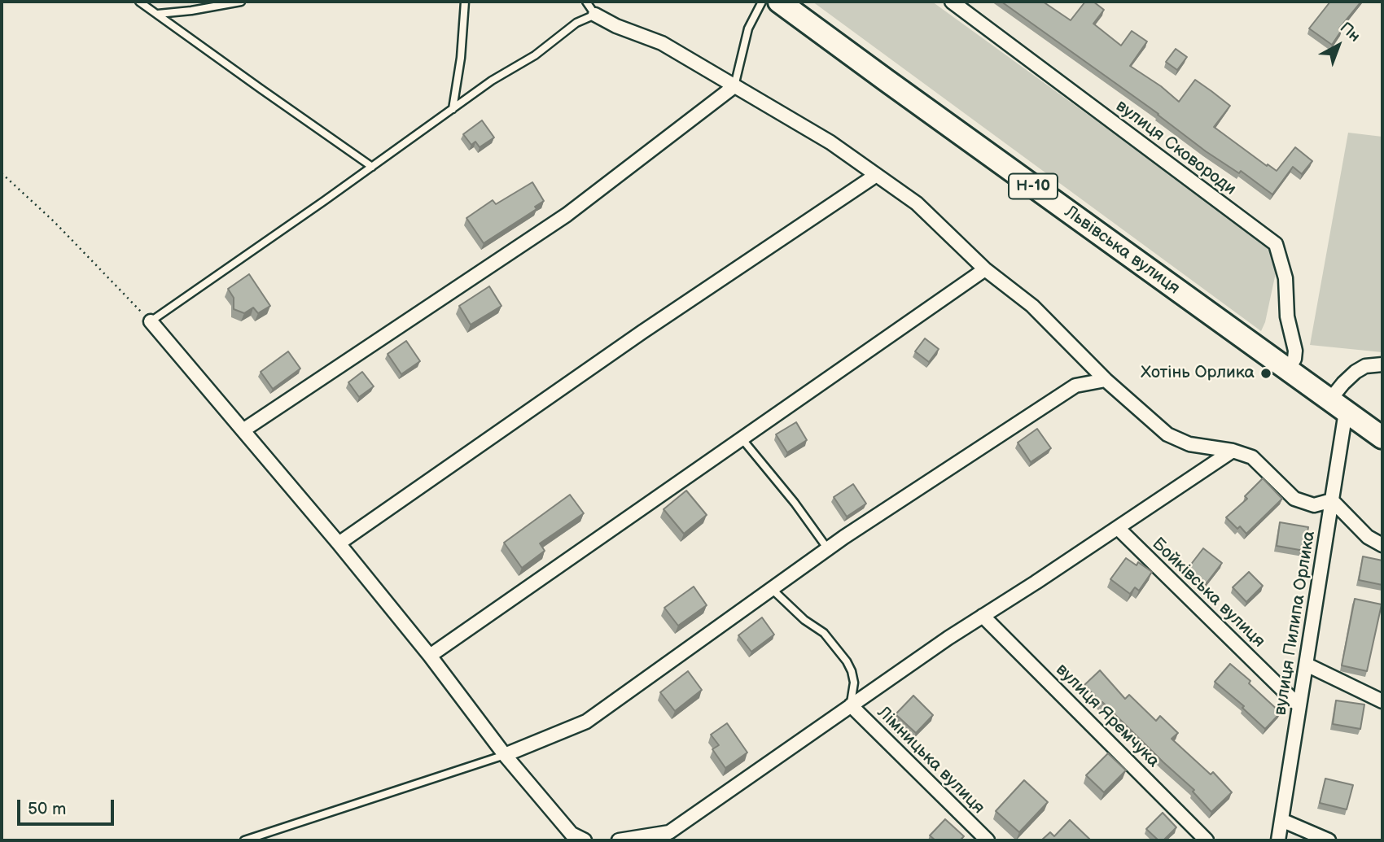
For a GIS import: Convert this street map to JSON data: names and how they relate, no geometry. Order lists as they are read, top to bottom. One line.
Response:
{"streets":{"main road":["Н-10","Львівська вулиця"],"street":["вулиця Сковороди","Бойківська вулиця","вулиця Пилипа Орлика","вулиця Яремчука","Лімницька вулиця"]},"crossings":[["вулиця Сковороди","Львівська вулиця"],["Львівська вулиця","вулиця Пилипа Орлика"],["Бойківська вулиця","вулиця Пилипа Орлика"]],"places":["Хотінь Орлика"],"scale_bar":"50 m","north":"top right"}
